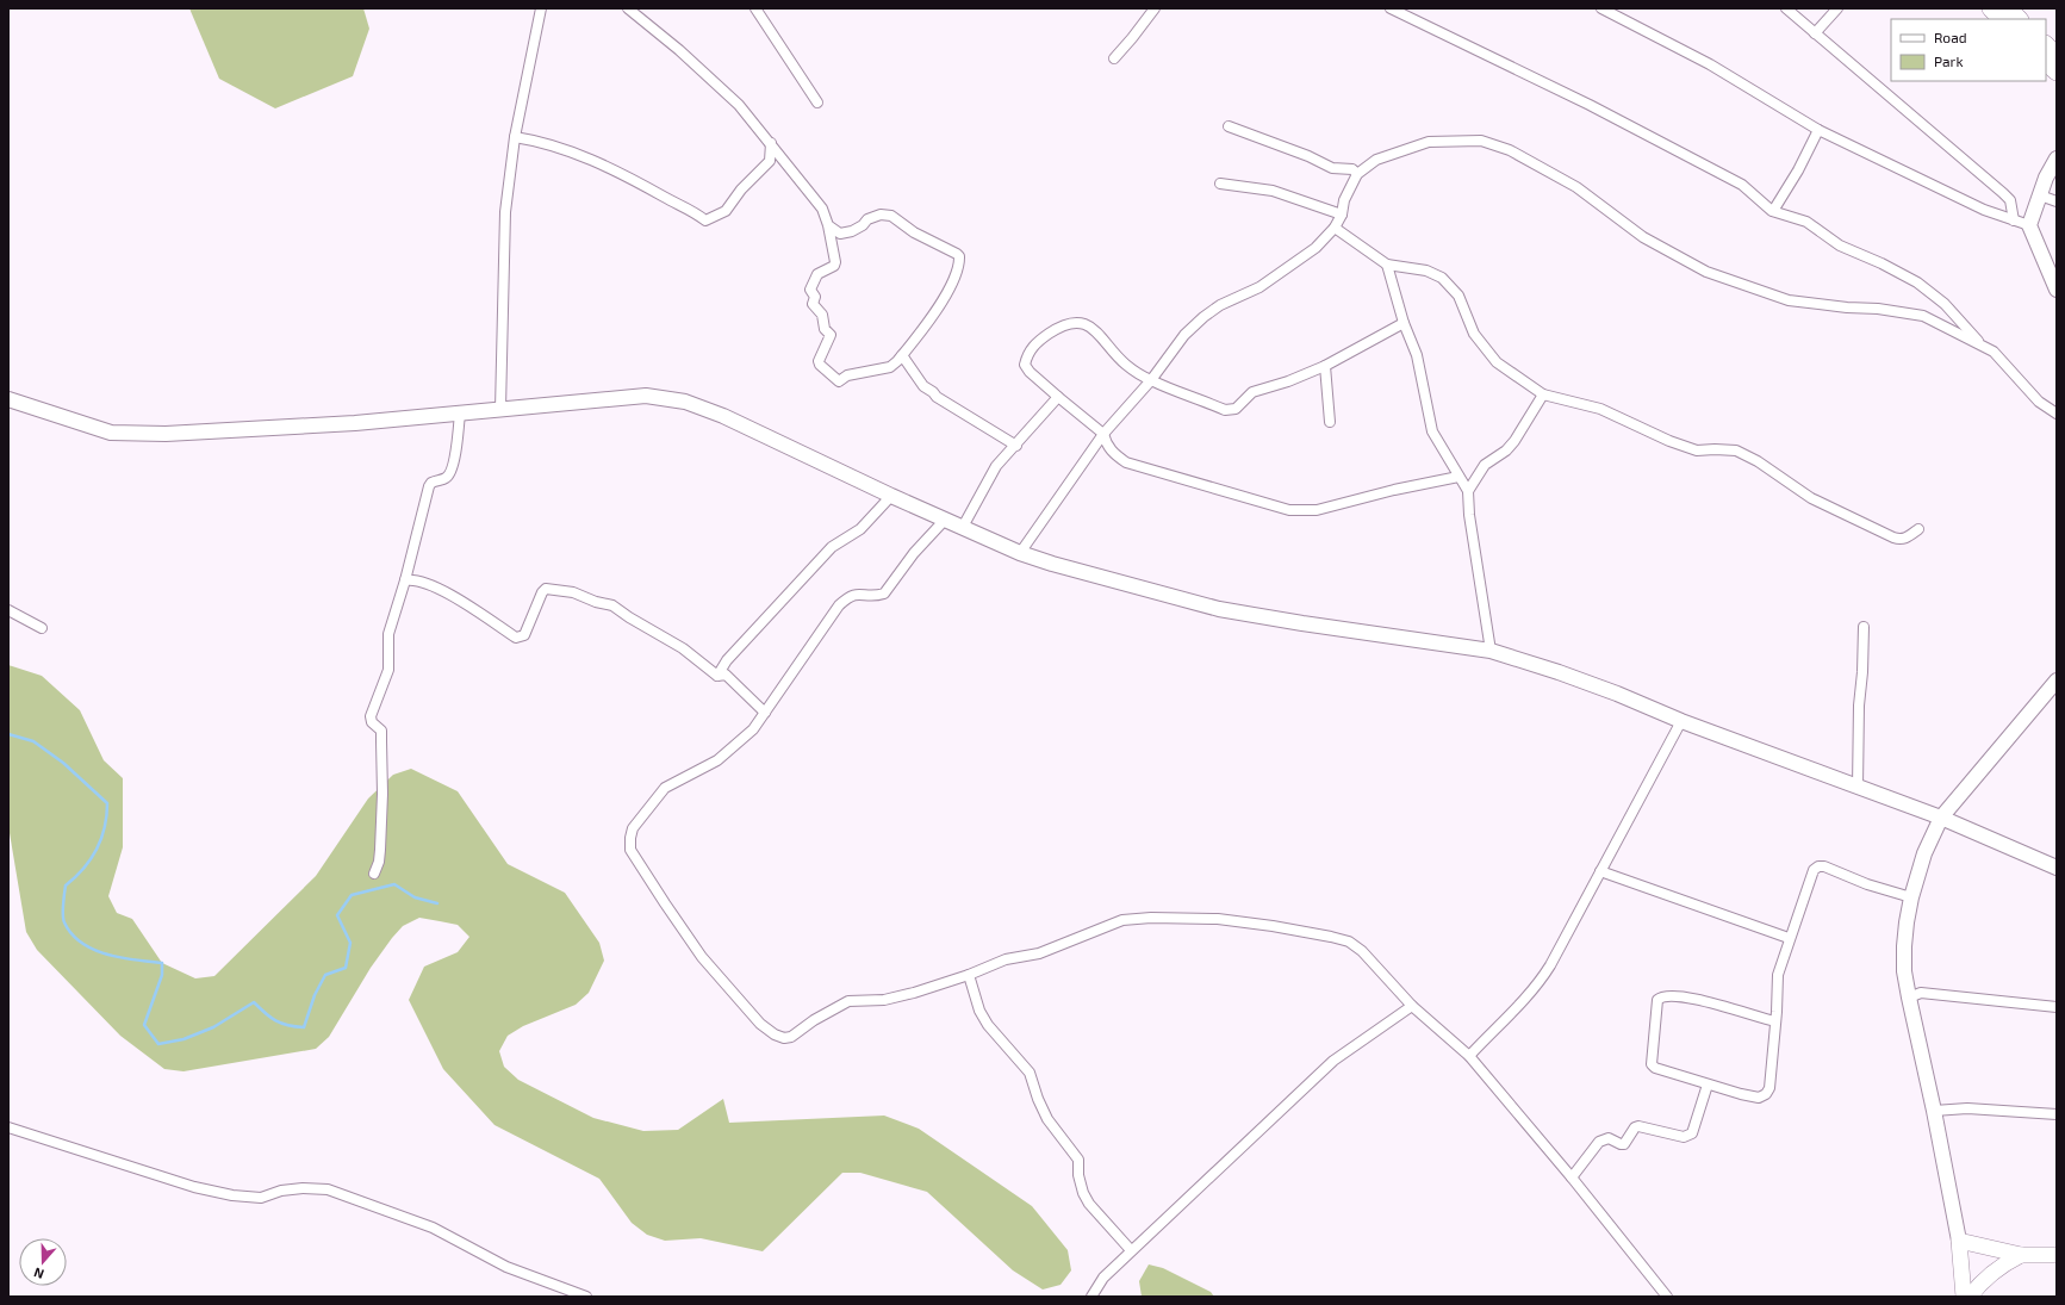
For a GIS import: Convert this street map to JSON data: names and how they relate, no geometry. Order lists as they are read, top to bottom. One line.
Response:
{"legend":["Road","Park"],"north":"bottom"}
